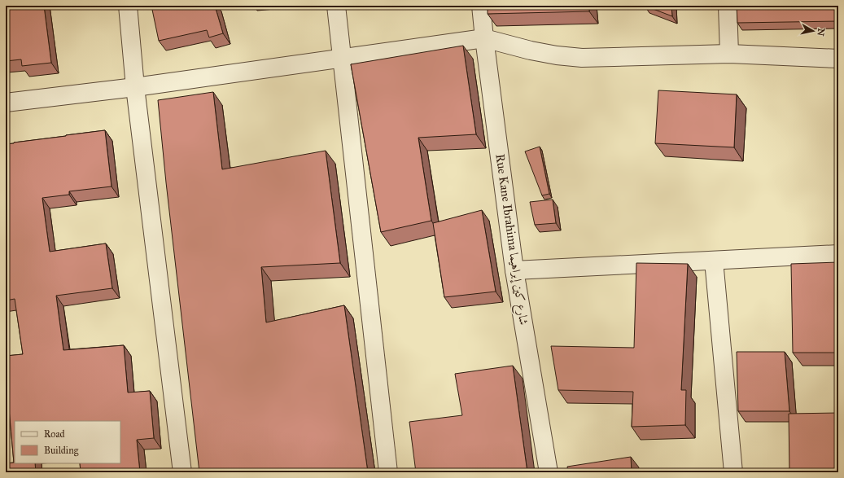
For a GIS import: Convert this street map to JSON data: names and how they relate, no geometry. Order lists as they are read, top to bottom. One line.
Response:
{"streets":{"street":["Rue Kane Ibrahima شارع كين إبراهيما"]},"legend":["Road","Building"],"north":"right"}
